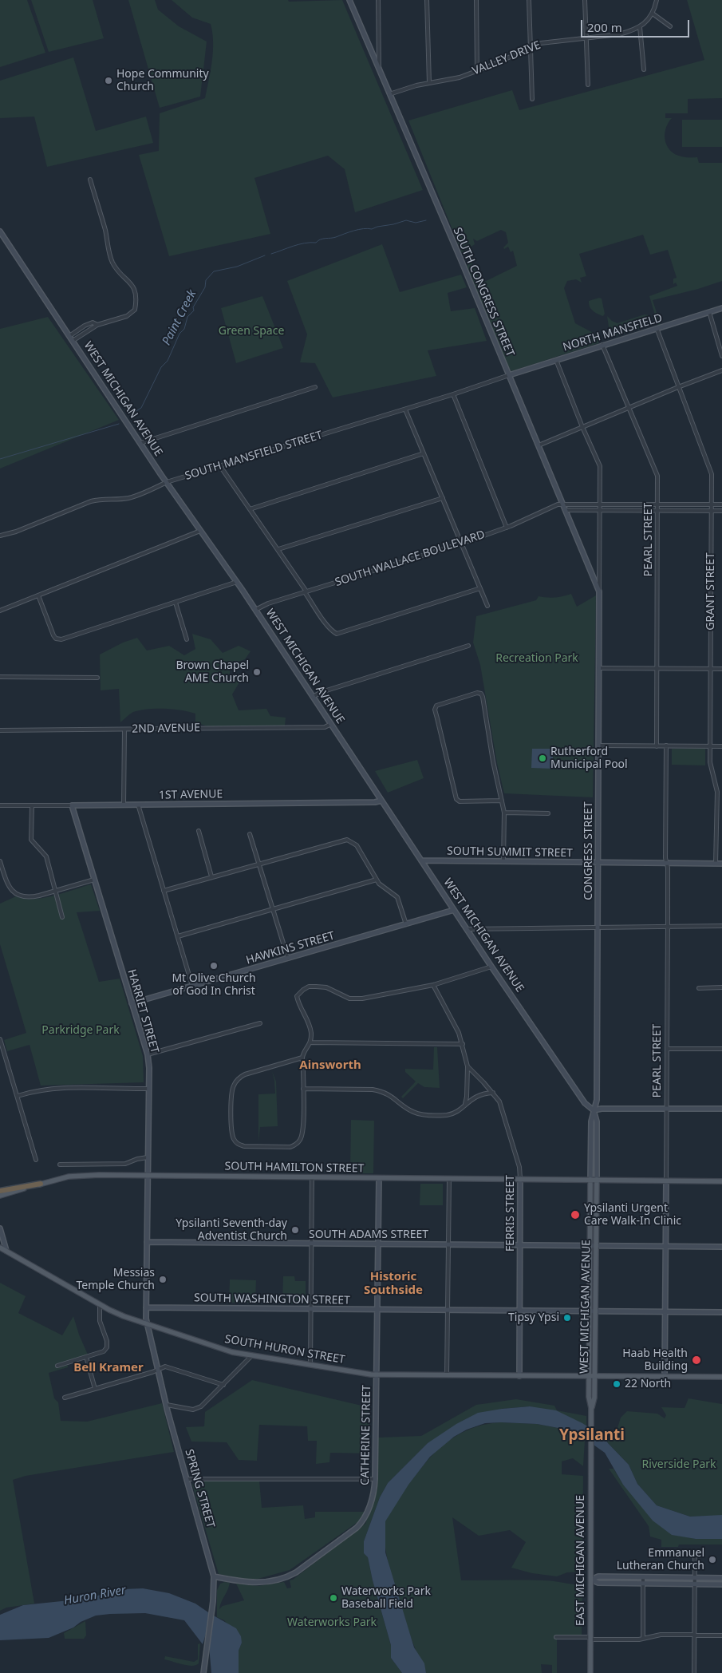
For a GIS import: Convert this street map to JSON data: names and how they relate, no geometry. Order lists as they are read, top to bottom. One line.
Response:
{"streets":{"main road":["WEST MICHIGAN AVENUE","SOUTH HAMILTON STREET","SOUTH HURON STREET","EAST MICHIGAN AVENUE"],"street":["VALLEY DRIVE","SOUTH CONGRESS STREET","NORTH MANSFIELD","SOUTH MANSFIELD STREET","PEARL STREET","SOUTH WALLACE BOULEVARD","GRANT STREET","2ND AVENUE","1ST AVENUE","CONGRESS STREET","SOUTH SUMMIT STREET","HAWKINS STREET","HARRIET STREET","FERRIS STREET","SOUTH ADAMS STREET","SOUTH WASHINGTON STREET","CATHERINE STREET","SPRING STREET"]},"crossings":[["VALLEY DRIVE","SOUTH CONGRESS STREET"],["SOUTH CONGRESS STREET","NORTH MANSFIELD"],["SOUTH CONGRESS STREET","SOUTH MANSFIELD STREET"],["SOUTH CONGRESS STREET","SOUTH WALLACE BOULEVARD"],["SOUTH CONGRESS STREET","CONGRESS STREET"],["NORTH MANSFIELD","SOUTH MANSFIELD STREET"],["NORTH MANSFIELD","PEARL STREET"],["NORTH MANSFIELD","GRANT STREET"],["WEST MICHIGAN AVENUE","SOUTH MANSFIELD STREET"],["WEST MICHIGAN AVENUE","SOUTH WALLACE BOULEVARD"],["WEST MICHIGAN AVENUE","2ND AVENUE"],["WEST MICHIGAN AVENUE","1ST AVENUE"],["WEST MICHIGAN AVENUE","CONGRESS STREET"],["WEST MICHIGAN AVENUE","SOUTH SUMMIT STREET"],["WEST MICHIGAN AVENUE","HAWKINS STREET"],["WEST MICHIGAN AVENUE","SOUTH HAMILTON STREET"],["WEST MICHIGAN AVENUE","SOUTH ADAMS STREET"],["WEST MICHIGAN AVENUE","SOUTH WASHINGTON STREET"],["WEST MICHIGAN AVENUE","SOUTH HURON STREET"],["WEST MICHIGAN AVENUE","EAST MICHIGAN AVENUE"],["PEARL STREET","SOUTH WALLACE BOULEVARD"],["PEARL STREET","SOUTH SUMMIT STREET"],["PEARL STREET","SOUTH HAMILTON STREET"],["PEARL STREET","SOUTH ADAMS STREET"],["PEARL STREET","SOUTH WASHINGTON STREET"],["PEARL STREET","SOUTH HURON STREET"],["SOUTH WALLACE BOULEVARD","GRANT STREET"],["GRANT STREET","SOUTH SUMMIT STREET"],["1ST AVENUE","HARRIET STREET"],["CONGRESS STREET","SOUTH SUMMIT STREET"],["HAWKINS STREET","HARRIET STREET"],["HARRIET STREET","SOUTH HAMILTON STREET"],["HARRIET STREET","SOUTH ADAMS STREET"],["HARRIET STREET","SOUTH WASHINGTON STREET"],["HARRIET STREET","SOUTH HURON STREET"],["HARRIET STREET","SPRING STREET"],["SOUTH HAMILTON STREET","FERRIS STREET"],["SOUTH HAMILTON STREET","CATHERINE STREET"],["FERRIS STREET","SOUTH ADAMS STREET"],["FERRIS STREET","SOUTH WASHINGTON STREET"],["FERRIS STREET","SOUTH HURON STREET"],["SOUTH ADAMS STREET","CATHERINE STREET"],["SOUTH WASHINGTON STREET","CATHERINE STREET"],["SOUTH HURON STREET","CATHERINE STREET"],["SOUTH HURON STREET","SPRING STREET"],["CATHERINE STREET","SPRING STREET"]],"districts":["Ainsworth","Historic Southside","Bell Kramer","Ypsilanti"],"water":["Paint Creek","Huron River"],"parks":["Green Space","Recreation Park","Parkridge Park","Riverside Park","Waterworks Park"],"places":["Hope Community Church","Brown Chapel AME Church","Rutherford Municipal Pool","Mt Olive Church of God In Christ","Ypsilanti Urgent Care Walk-In Clinic","Ypsilanti Seventh-day Adventist Church","Messias Temple Church","Tipsy Ypsi","Haab Health Building","22 North","Emmanuel Lutheran Church","Waterworks Park Baseball Field"],"scale_bar":"200 m"}
